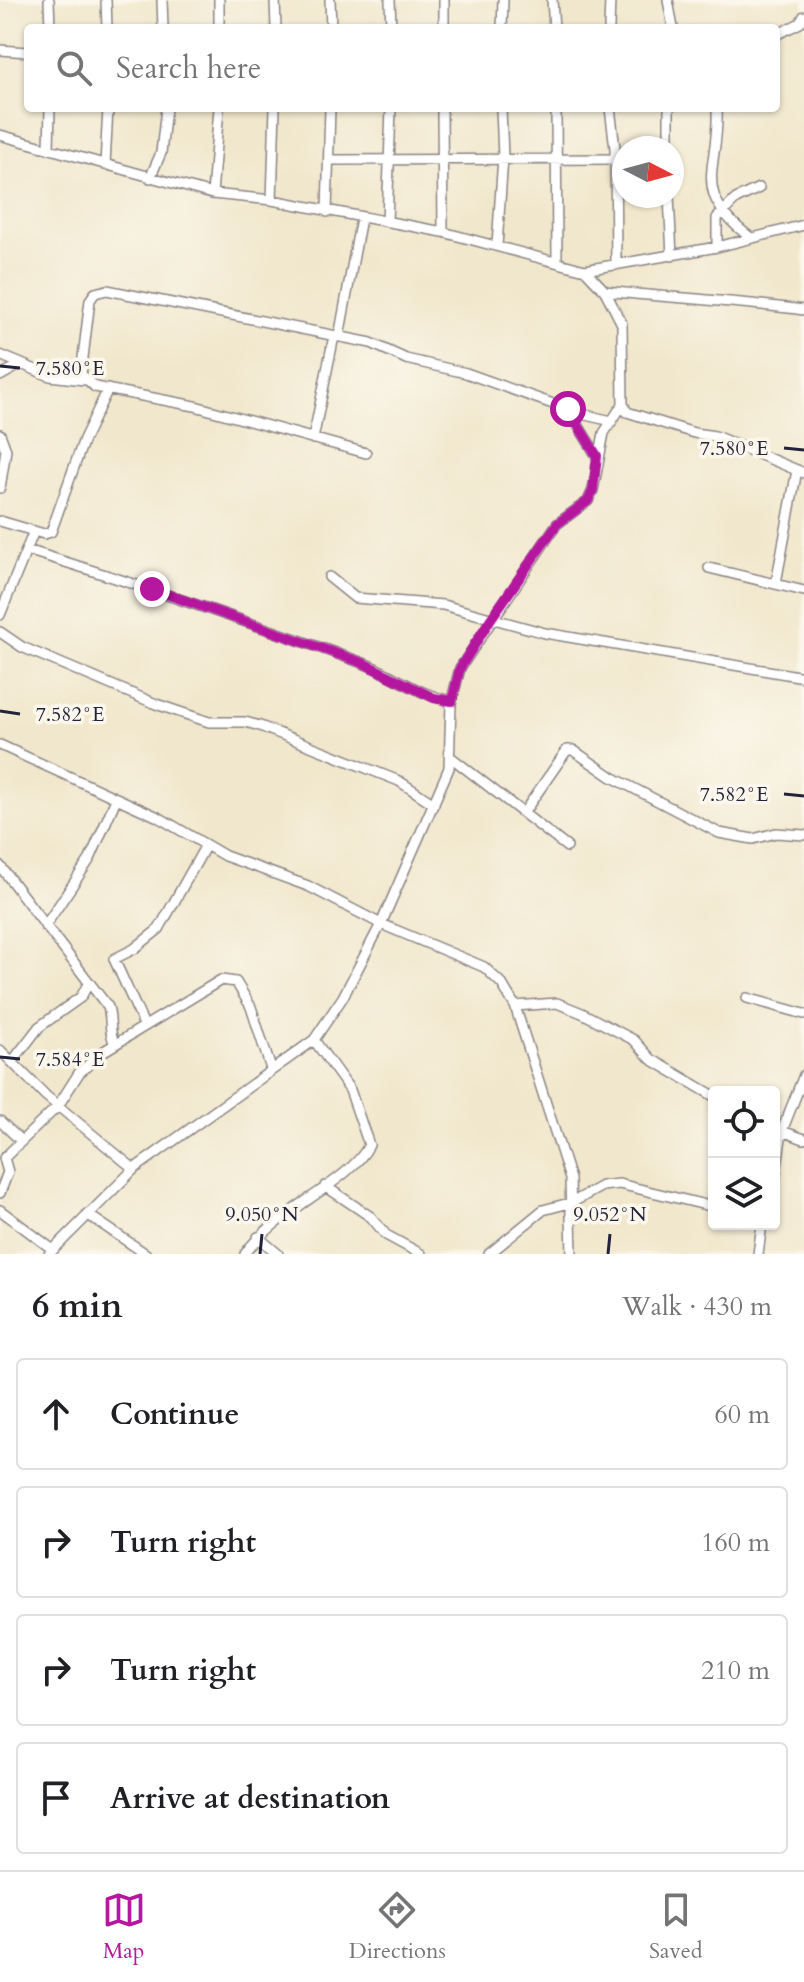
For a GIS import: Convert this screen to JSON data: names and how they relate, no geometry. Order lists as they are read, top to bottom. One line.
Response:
{"north":"right","page":{"search":"Search here","heading":["6 min","Walk · 430 m"],"list":[["Continue","60 m"],["Turn right","160 m"],["Turn right","210 m"],"Arrive at destination"],"nav":["Map","Directions","Saved"]},"coordinates":["7.580°E","7.582°E","7.584°E","9.050°N","9.052°N"]}
